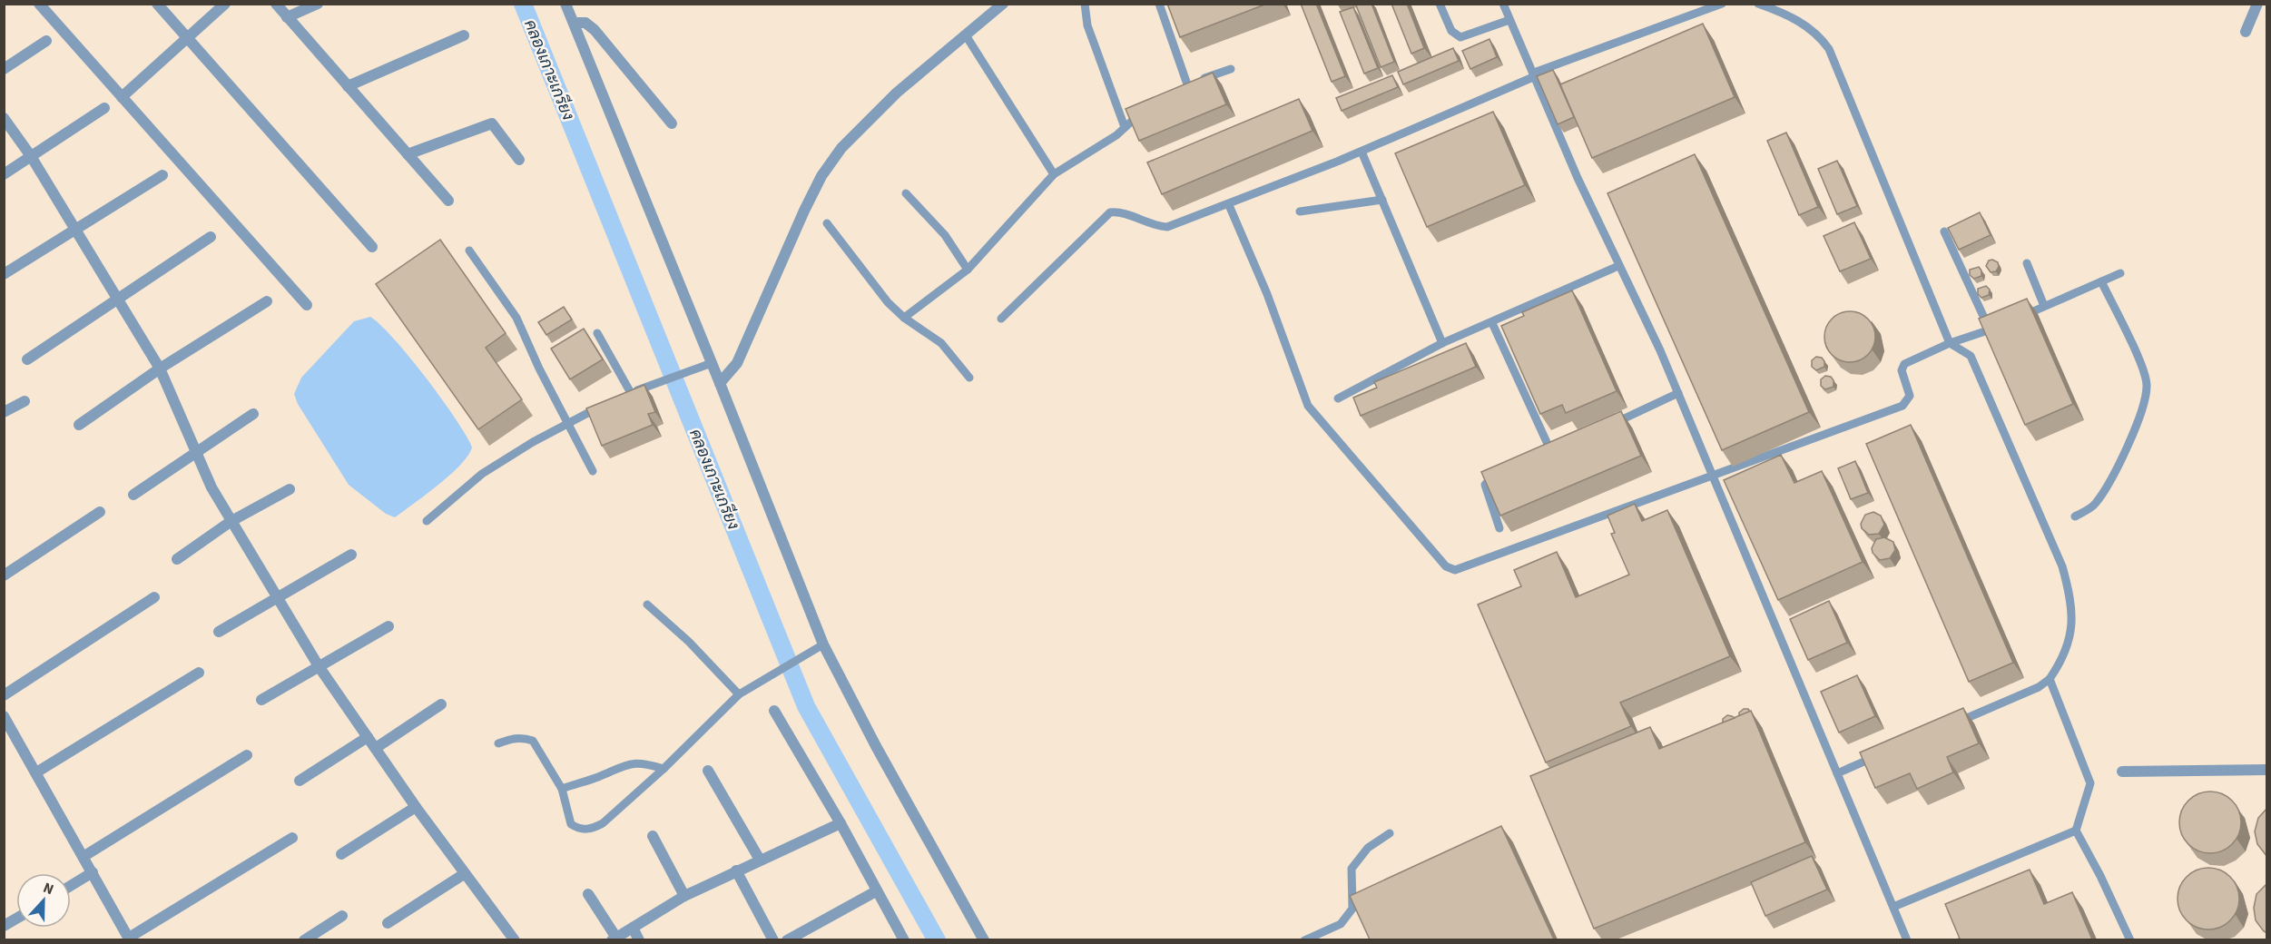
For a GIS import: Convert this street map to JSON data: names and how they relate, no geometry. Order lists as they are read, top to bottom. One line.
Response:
{"water":["คลองเกาะเกรียง"],"north":"top"}
